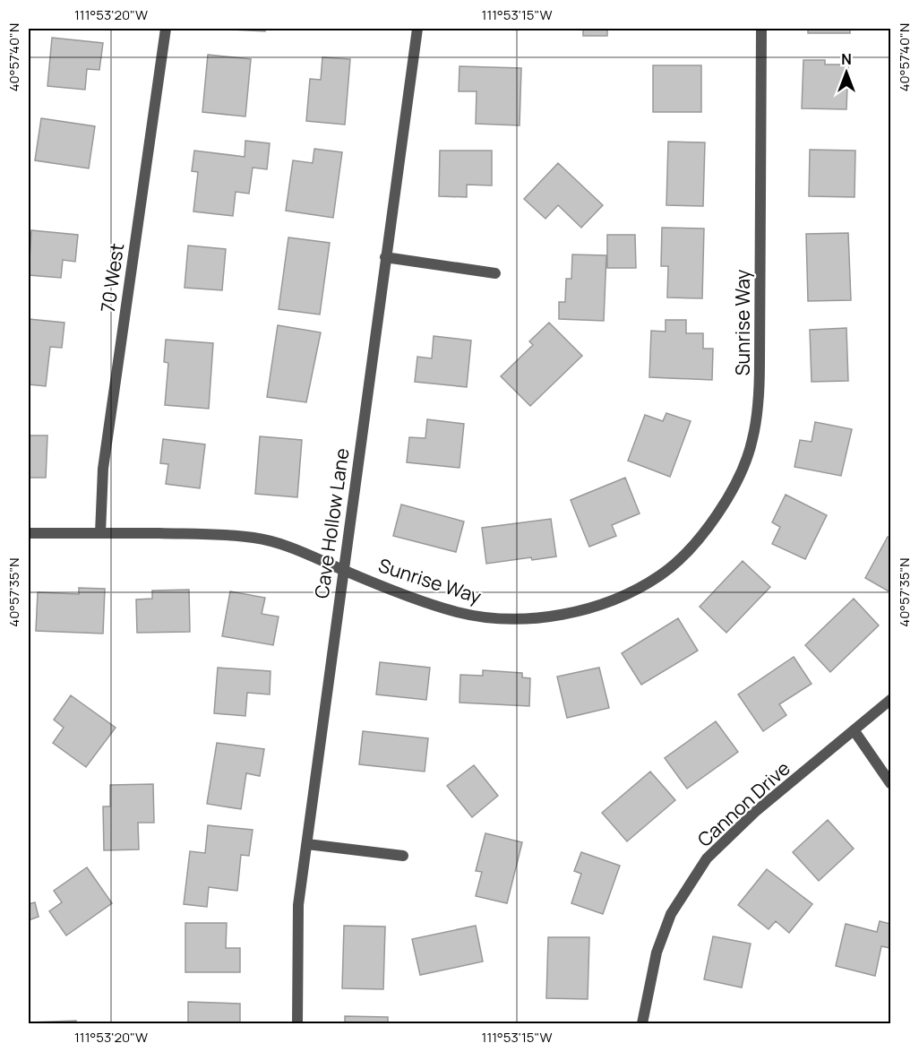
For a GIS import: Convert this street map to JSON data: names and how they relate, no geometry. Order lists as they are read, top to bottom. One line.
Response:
{"streets":{"street":["70 West","Sunrise Way","Cave Hollow Lane","Cannon Drive"]},"crossings":[["70 West","Sunrise Way"],["Sunrise Way","Cave Hollow Lane"]],"north":"top","coordinates":["111°53'20\"W","111°53'15\"W","40°57'40\"N","40°57'35\"N"]}
